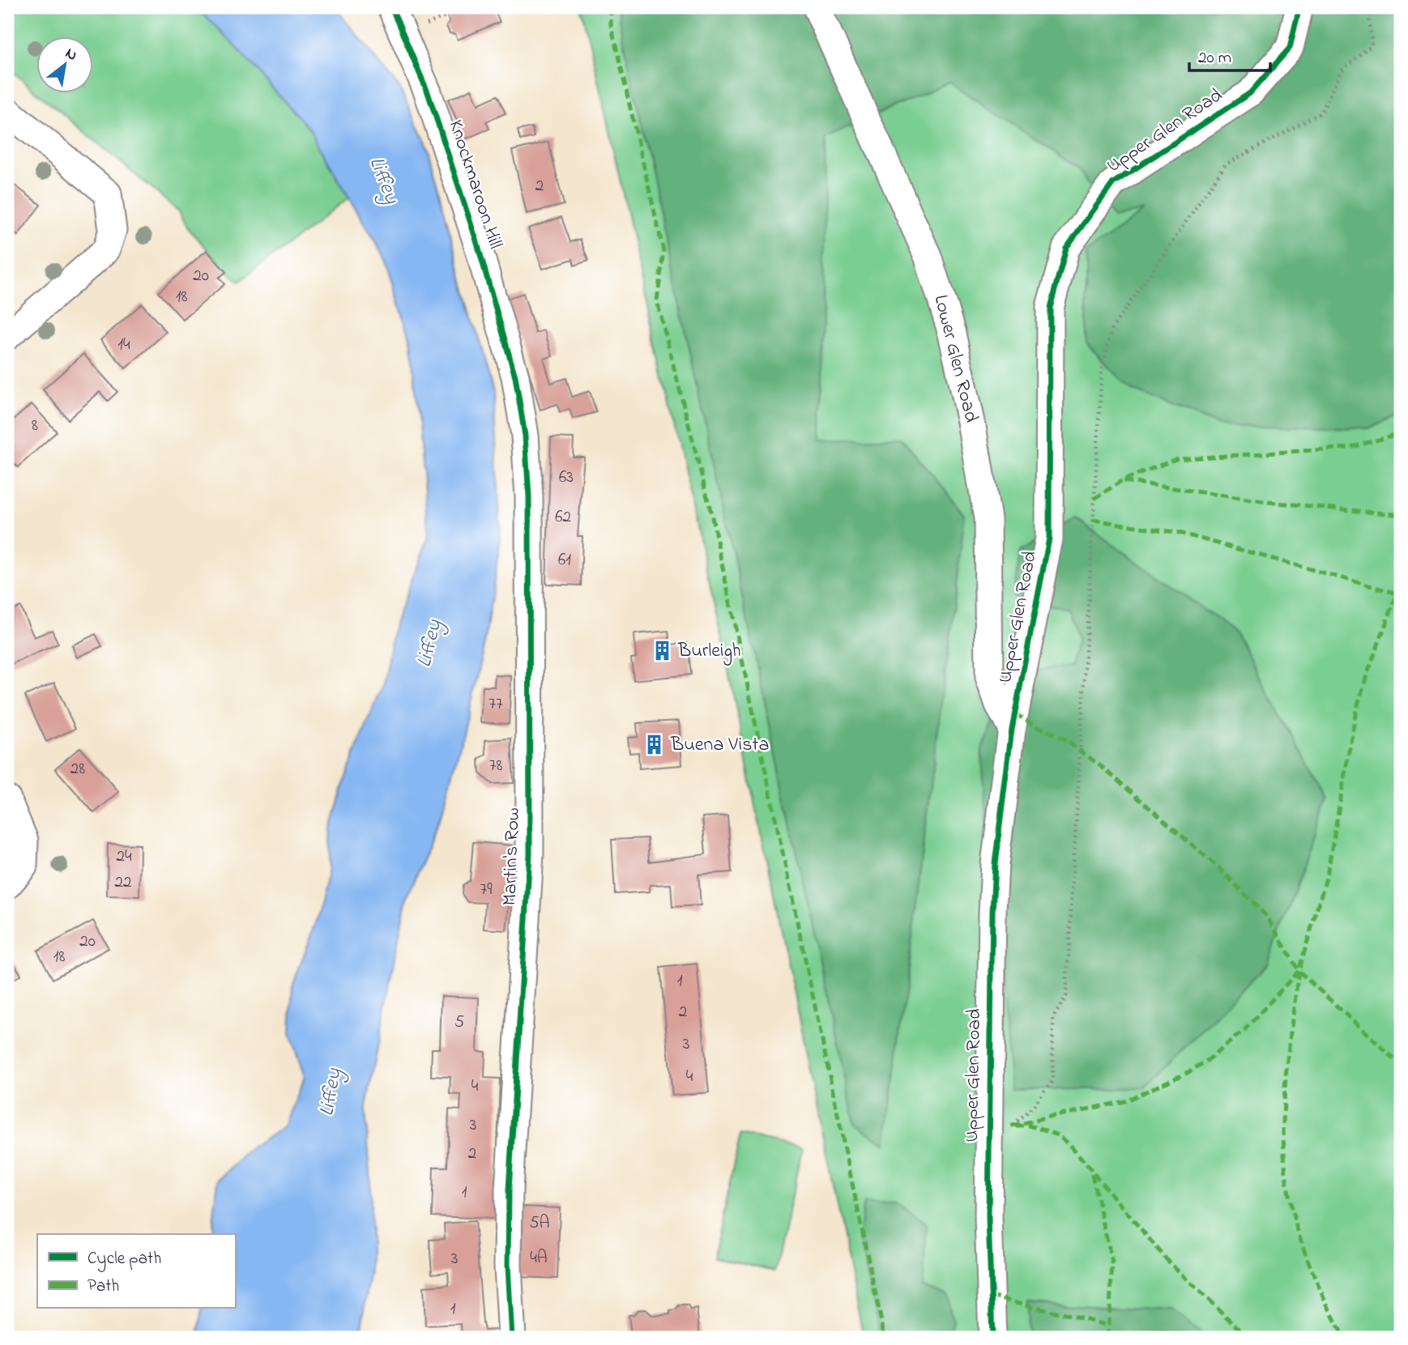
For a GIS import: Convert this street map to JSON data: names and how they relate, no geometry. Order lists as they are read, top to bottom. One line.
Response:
{"streets":{"street":["Upper Glen Road","Knockmaroon Hill","Lower Glen Road","Martin's Row"]},"crossings":[["Upper Glen Road","Lower Glen Road"],["Knockmaroon Hill","Martin's Row"]],"water":["Liffey"],"places":{"building":["Burleigh","Buena Vista"]},"house_numbers":["2","20","18","14","8","63","62","61","77","78","28","24","22","79","20","18","1","2","5","3","4","4","3","2","1","5A","4A","3","1"],"legend":["Cycle path","Path"],"scale_bar":"20 m","north":"top right"}
